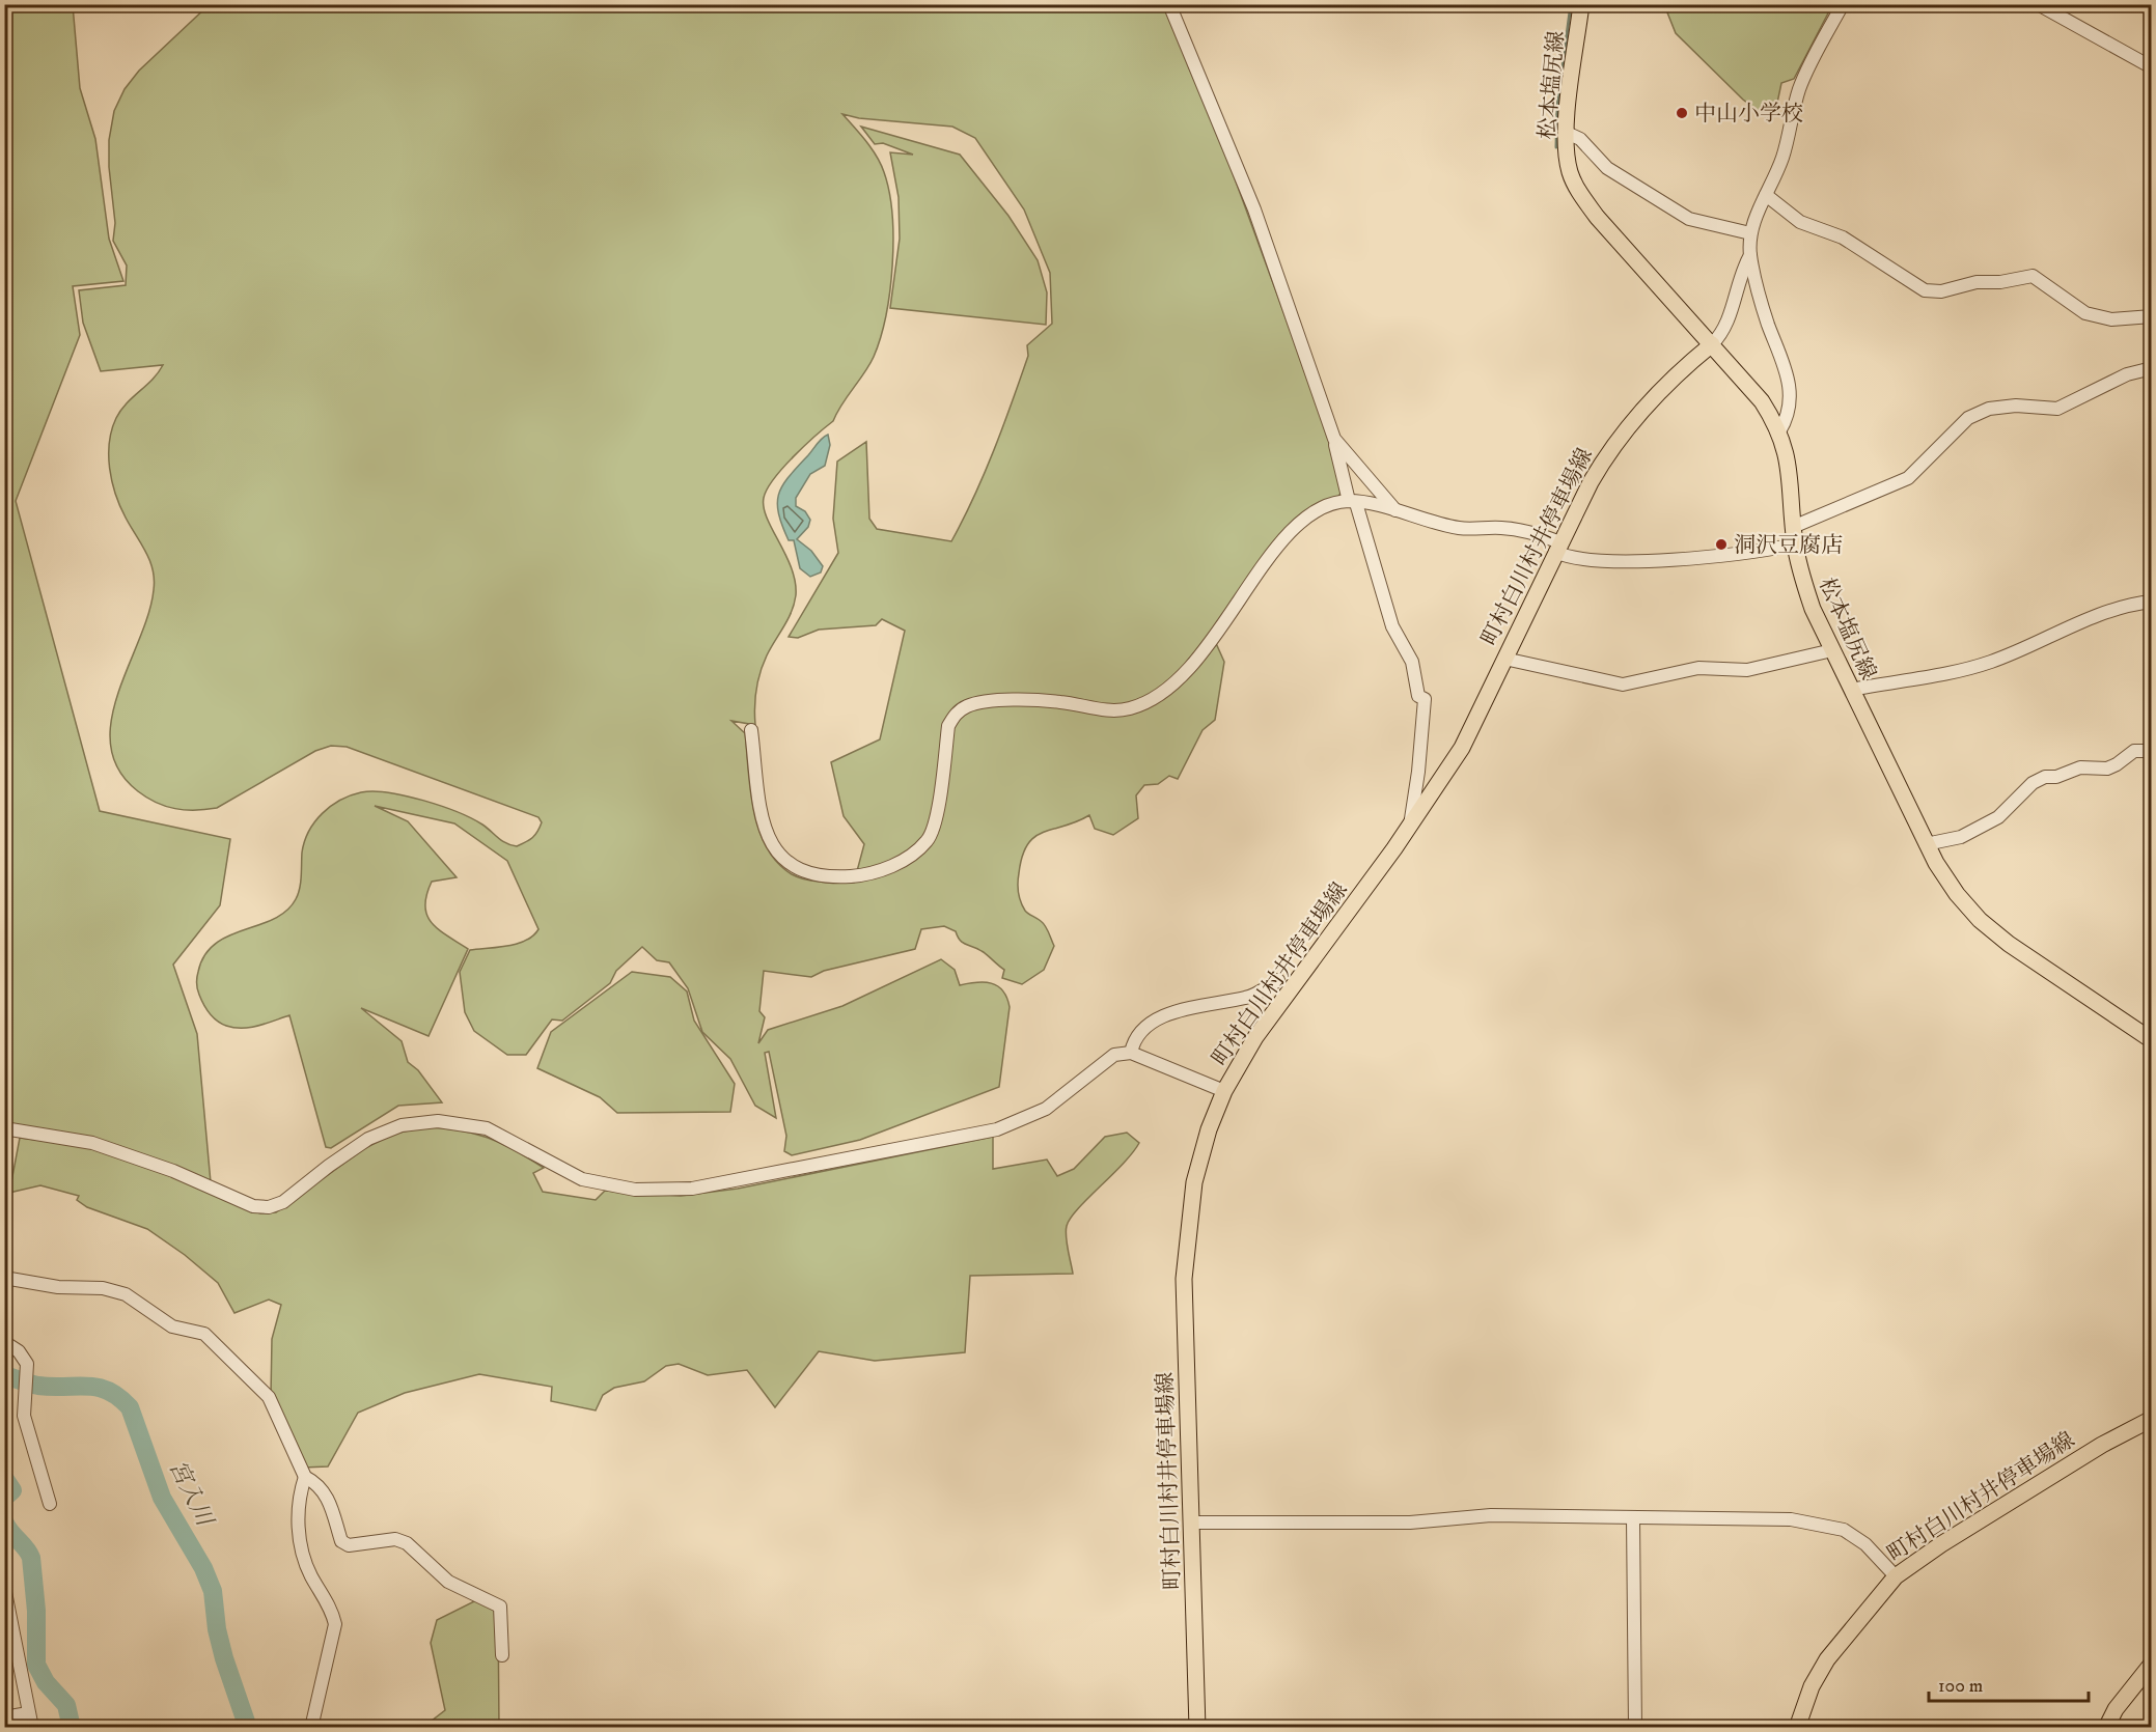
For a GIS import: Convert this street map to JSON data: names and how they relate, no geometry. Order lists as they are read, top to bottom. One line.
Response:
{"streets":{"main road":["松本塩尻線","町村白川村井停車場線"]},"crossings":[["松本塩尻線","町村白川村井停車場線"]],"water":["宮入川"],"places":["中山小学校","洞沢豆腐店"],"scale_bar":"100 m"}
